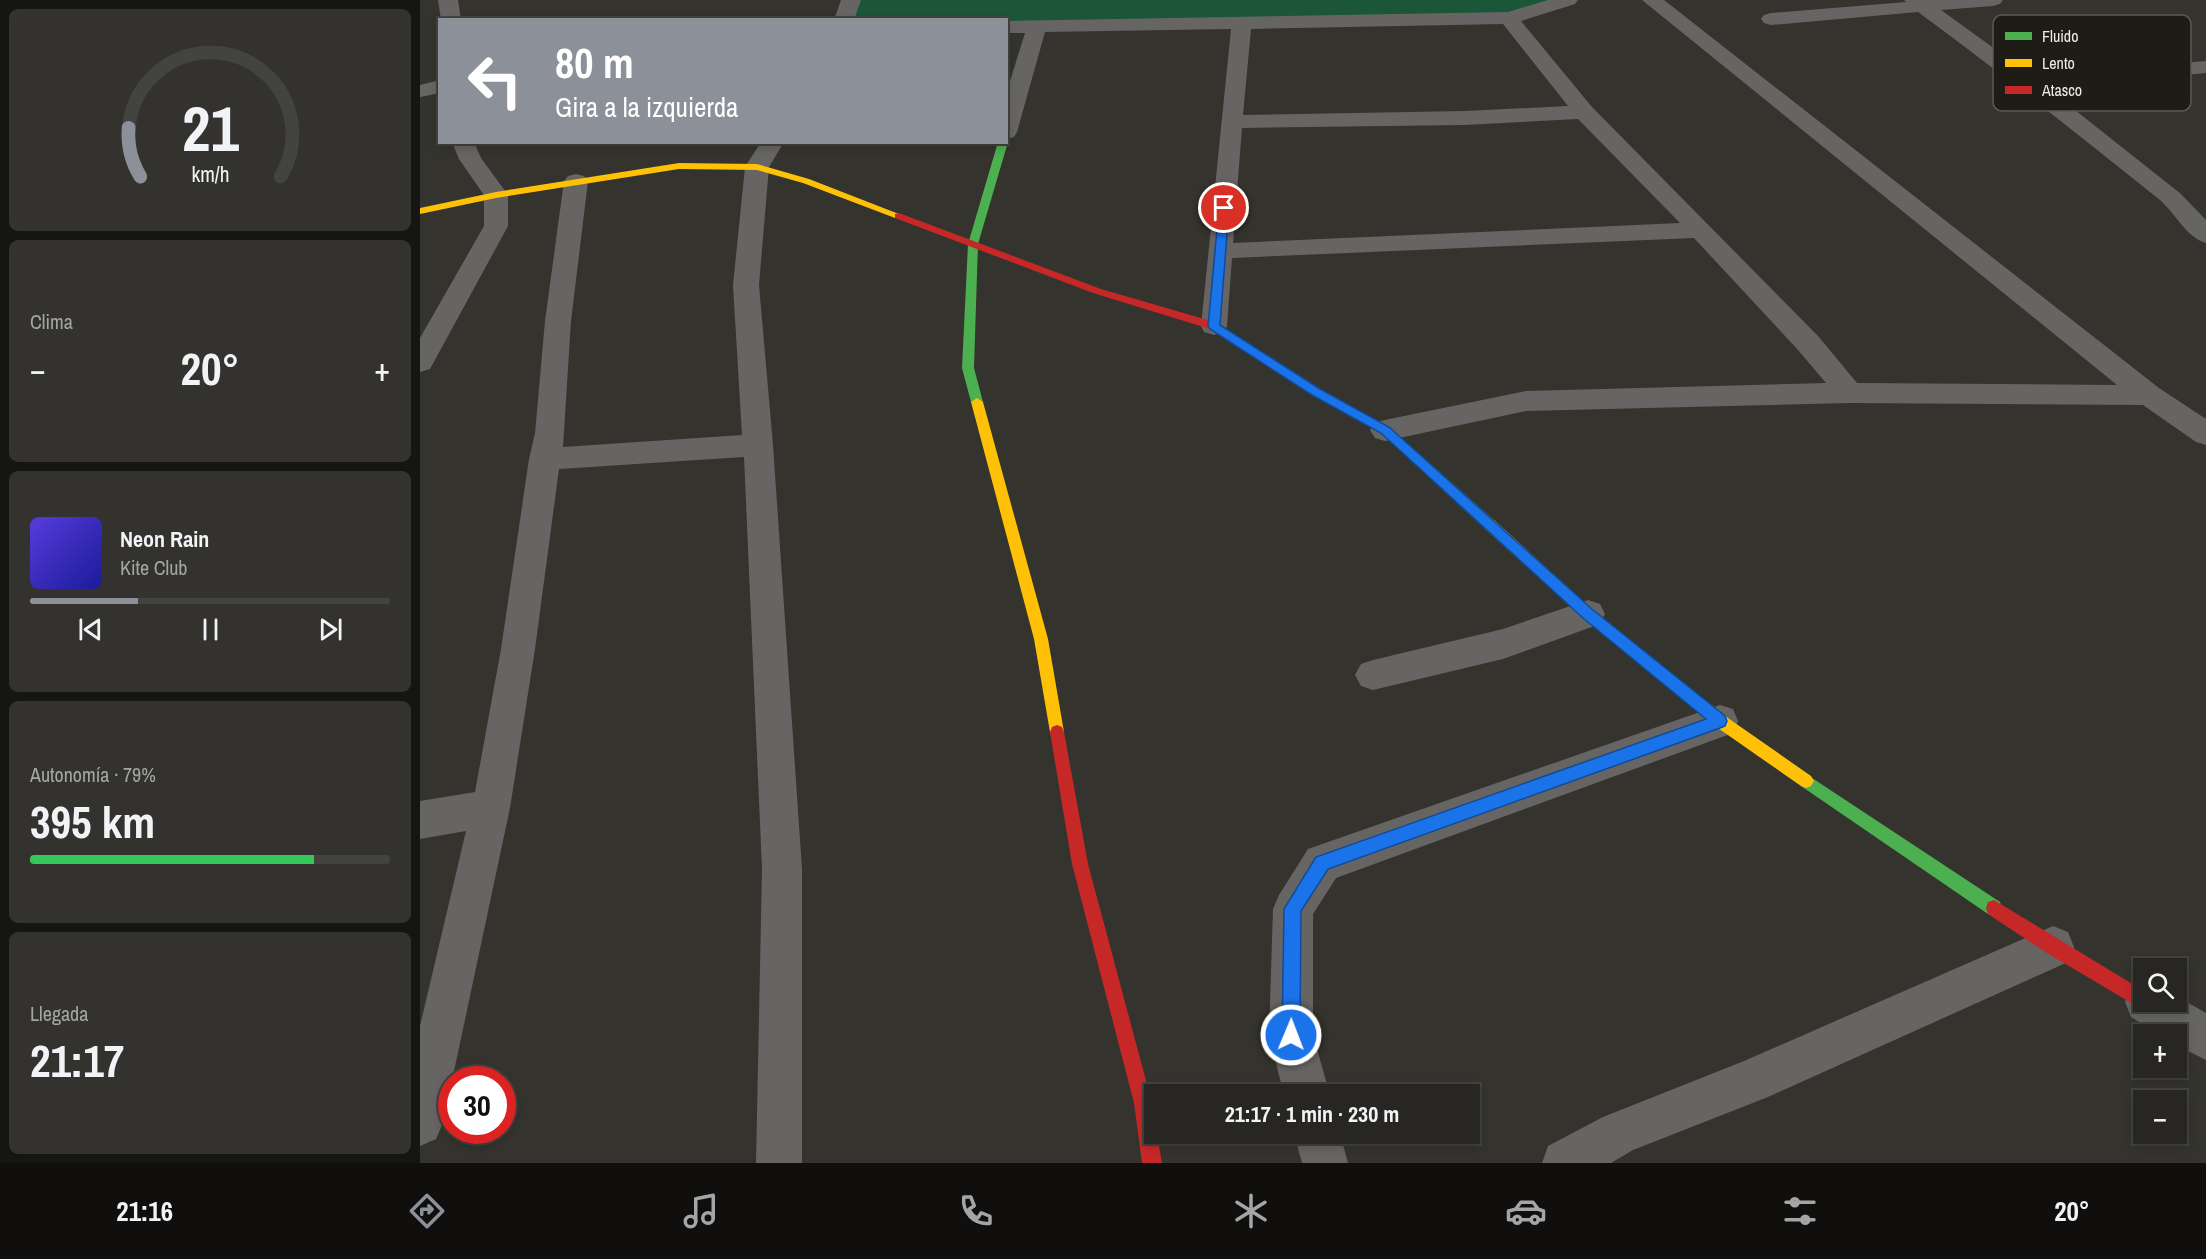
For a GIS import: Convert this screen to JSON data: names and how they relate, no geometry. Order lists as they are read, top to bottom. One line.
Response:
{"legend":["Fluido","Lento","Atasco"],"page":{"turn":["80 m","Gira a la izquierda"],"tile":["Clima",["Autonomía · 79%","395 km"],["Llegada","21:17"]],"heat":["−","20°","+"],"song":["Neon Rain","Kite Club"],"map_buttons":["+","−"],"limit":"30","trip":"21:17 · 1 min · 230 m","tabs":["21:16","20°"],"gauge":["21","km/h"]}}
